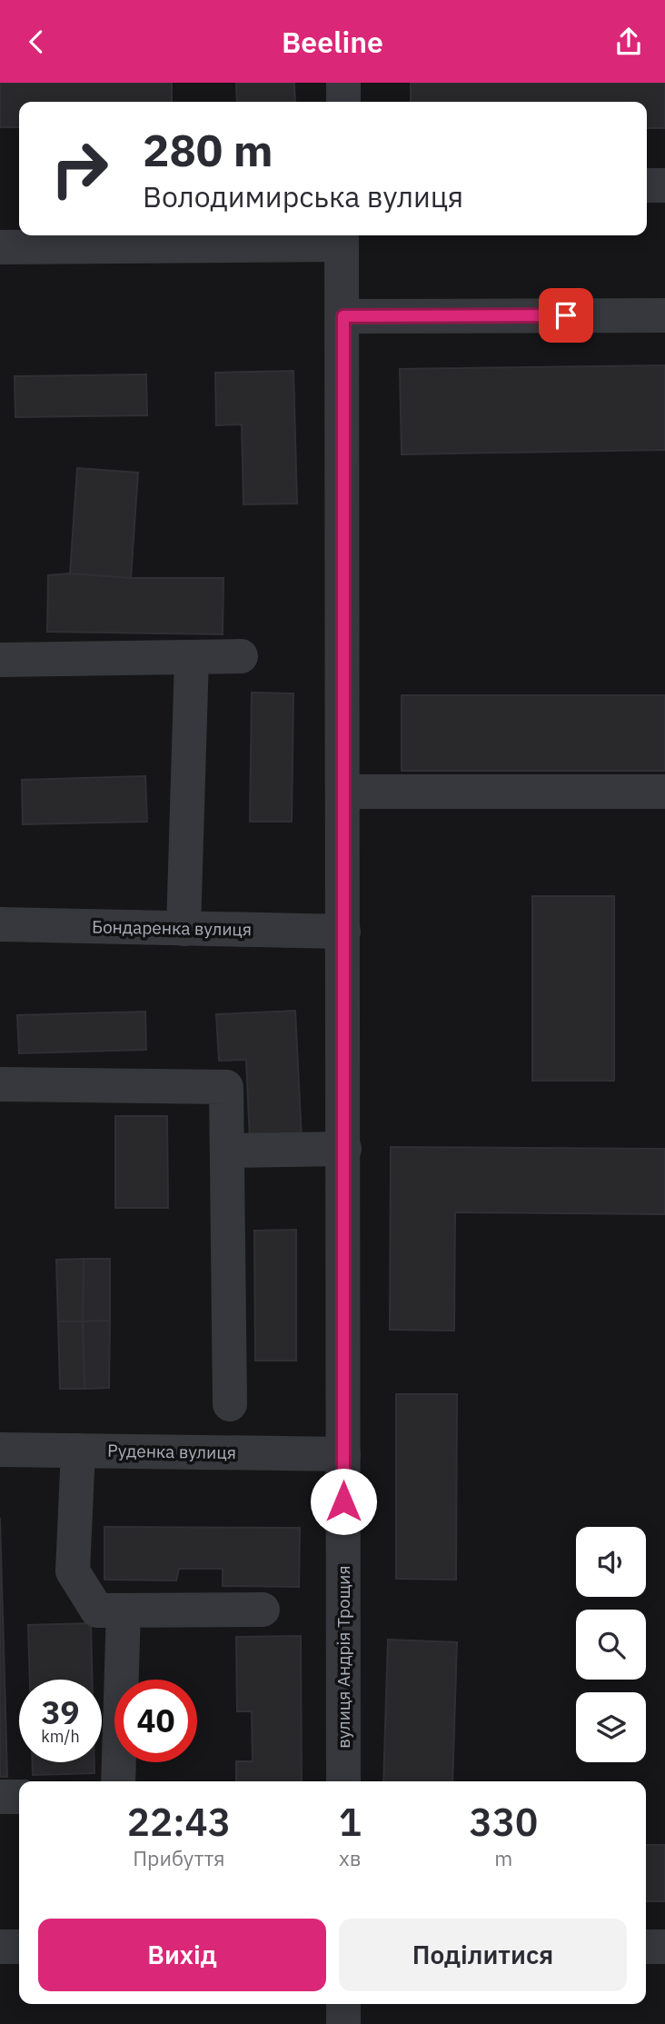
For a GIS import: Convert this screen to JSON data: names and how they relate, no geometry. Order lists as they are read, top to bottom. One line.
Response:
{"streets":{"street":["Бондаренка вулиця","Руденка вулиця","вулиця Андрія Трощия"]},"crossings":[["Бондаренка вулиця","вулиця Андрія Трощия"],["Руденка вулиця","вулиця Андрія Трощия"]],"page":{"header":"Beeline","turn":["280 m","Володимирська вулиця"],"speed":"39 km/h","limit":"40","eta":["22:43","Прибуття","1","хв","330","m"],"buttons":["Вихід","Поділитися"]}}
